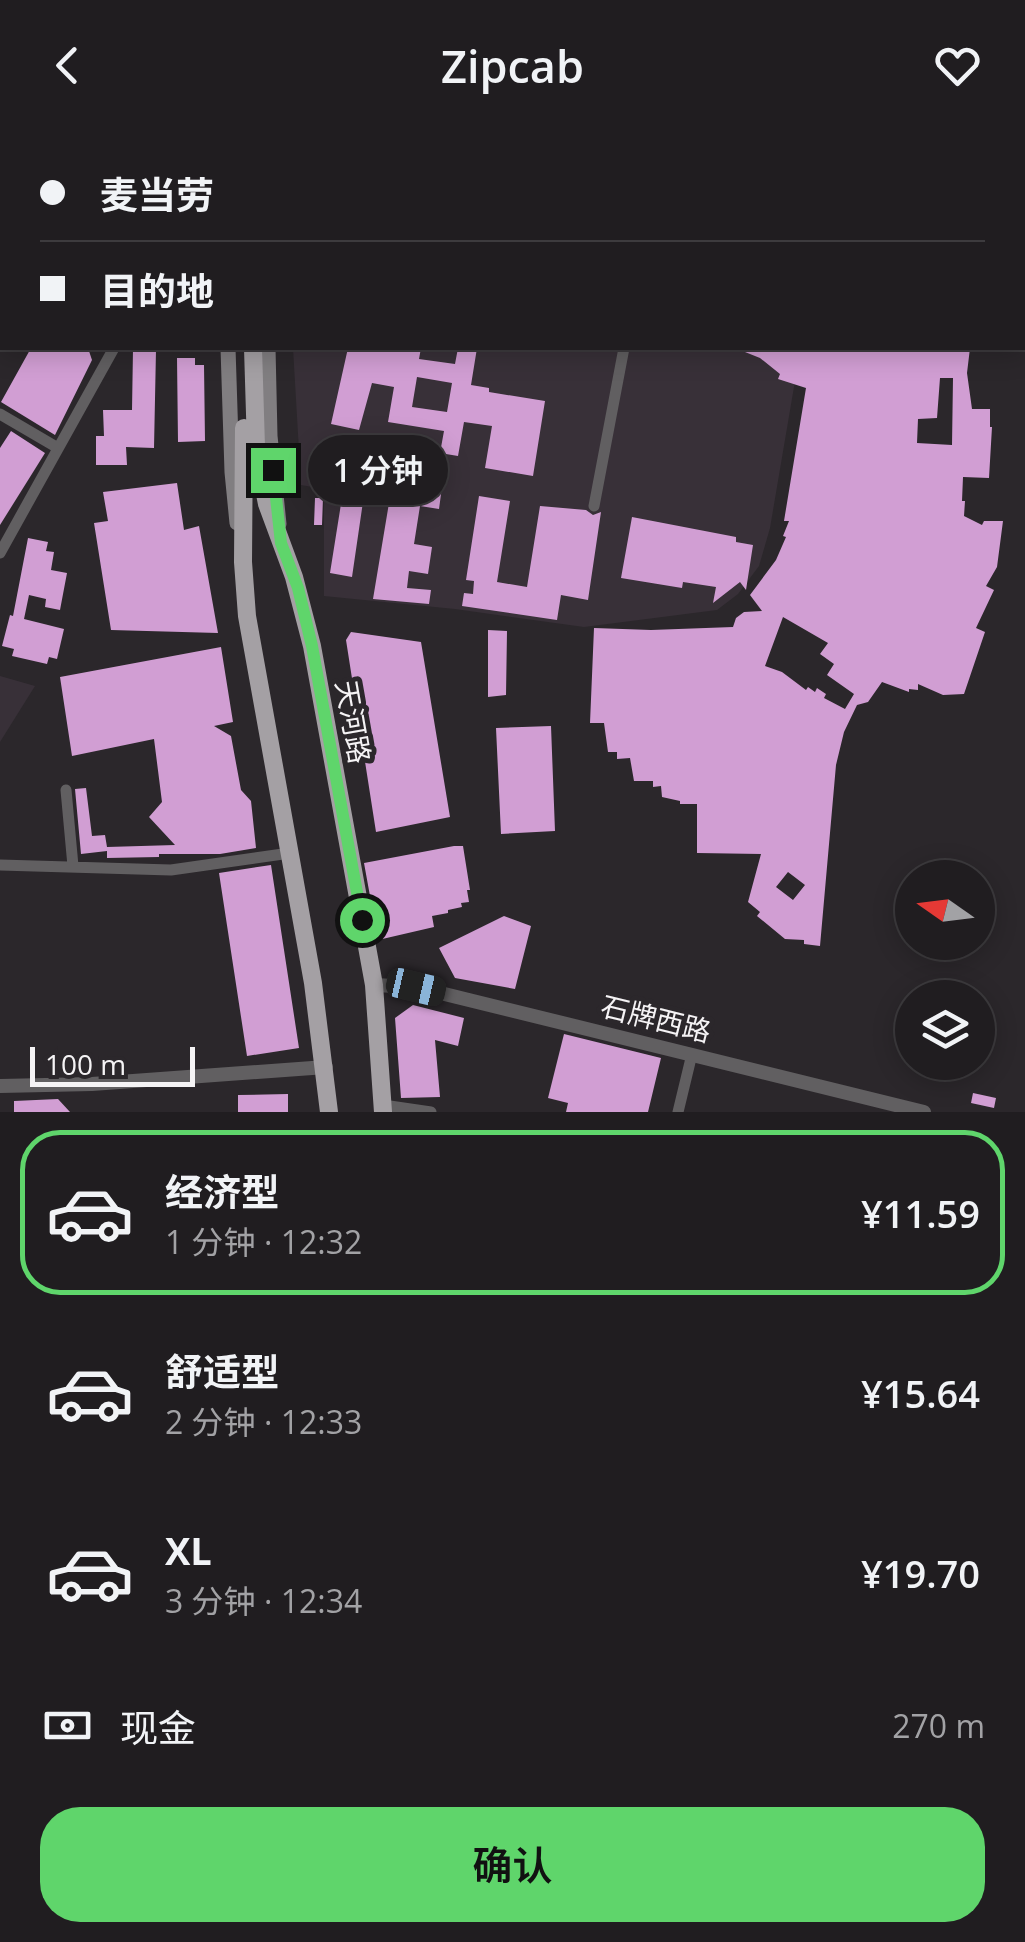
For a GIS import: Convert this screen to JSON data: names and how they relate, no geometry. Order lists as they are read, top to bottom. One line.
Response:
{"streets":{"highway":["天河路"],"street":["石牌西路"]},"crossings":[["天河路","石牌西路"]],"scale_bar":"100 m","north":"left","page":{"header":"Zipcab","banner":["麦当劳","目的地"],"bubble":"1 分钟","scale":"100 m","list":[{"name":"经济型","note":"1 分钟 · 12:32","value":"¥11.59"},{"name":"舒适型","note":"2 分钟 · 12:33","value":"¥15.64"},{"name":"XL","note":"3 分钟 · 12:34","value":"¥19.70"}],"pay":["现金","270 m"],"buttons":"确认"}}
